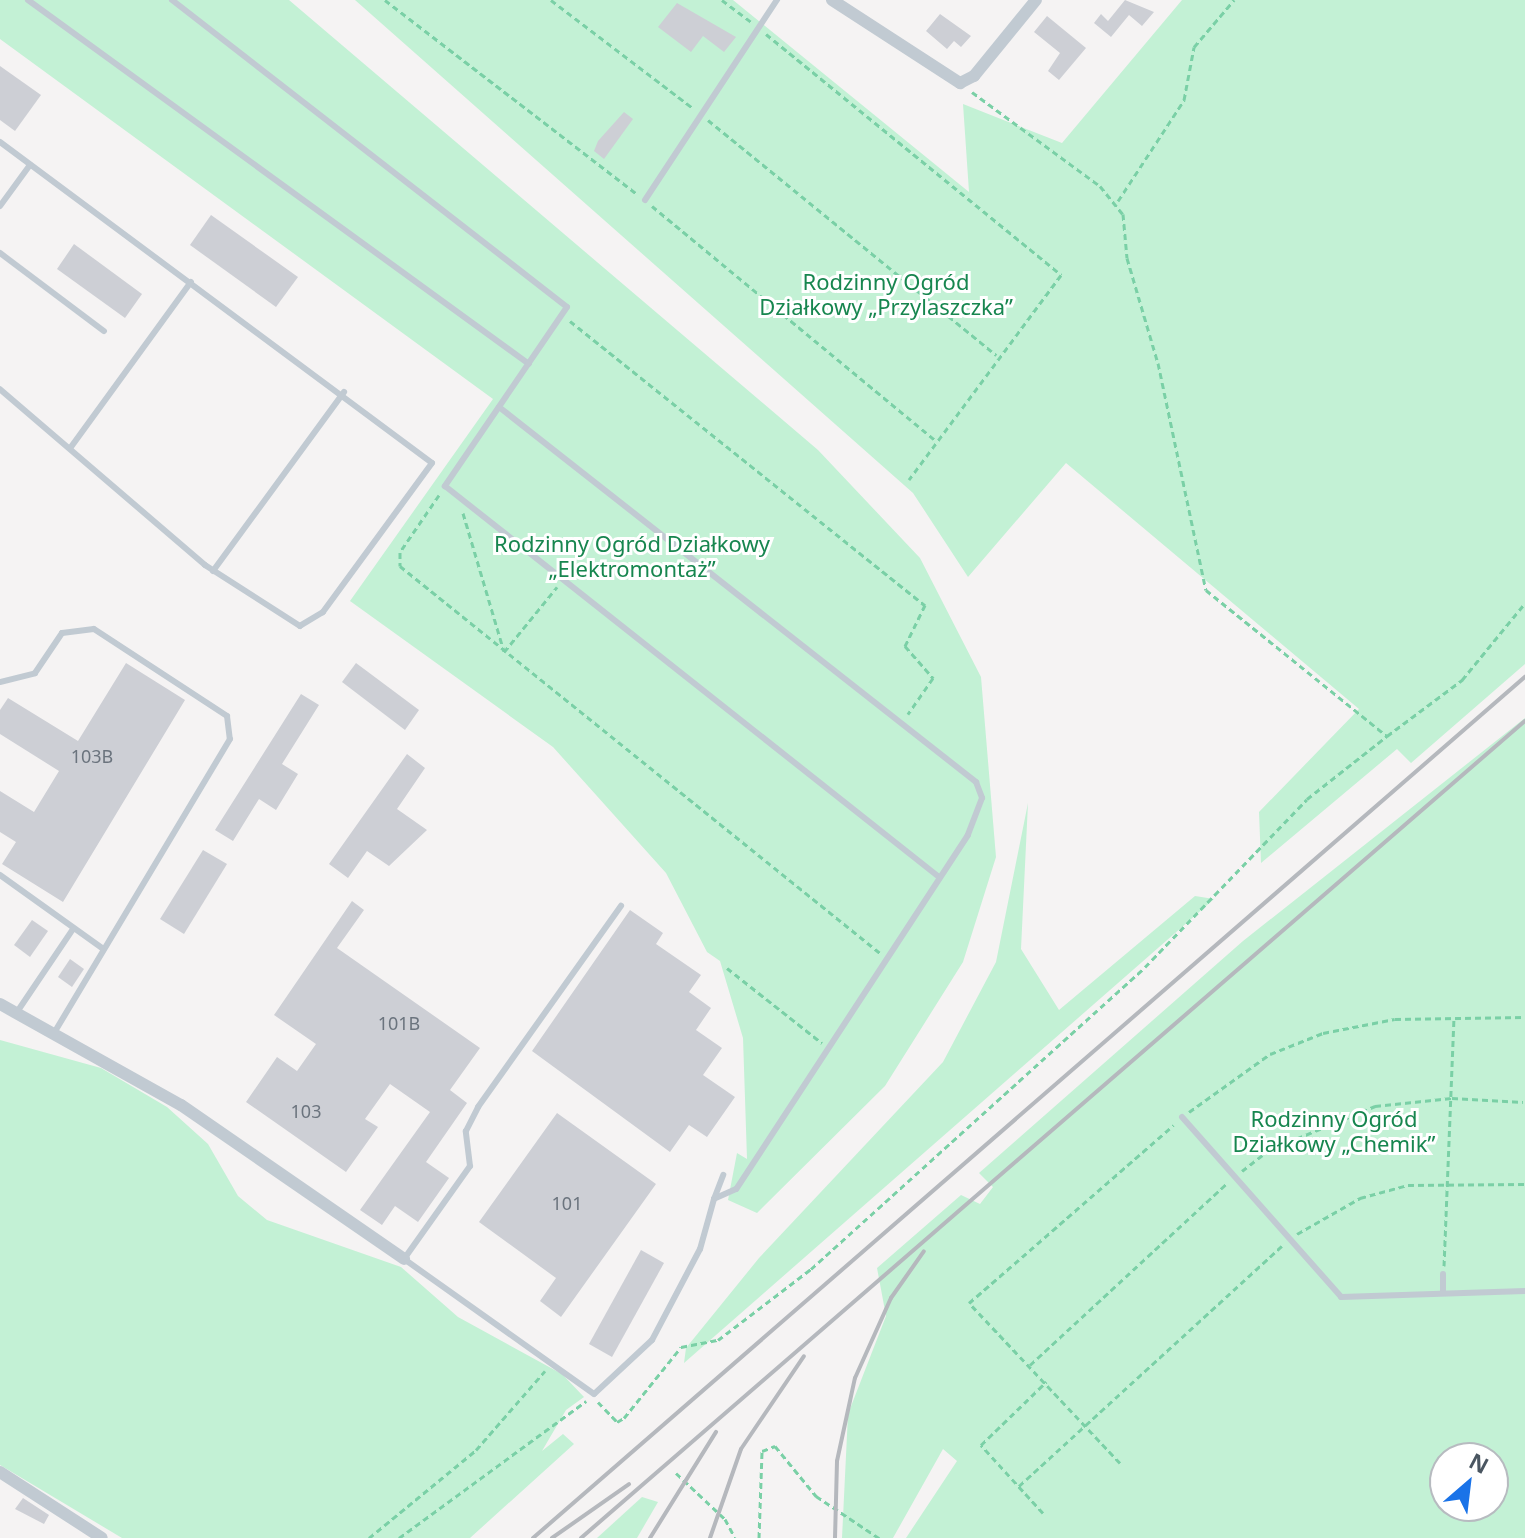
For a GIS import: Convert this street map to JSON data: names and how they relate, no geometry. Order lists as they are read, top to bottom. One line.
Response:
{"parks":["Rodzinny Ogród Działkowy „Przylaszczka”","Rodzinny Ogród Działkowy „Elektromontaż”","Rodzinny Ogród Działkowy „Chemik”"],"house_numbers":["103B","101B","103","101"],"north":"top right"}
